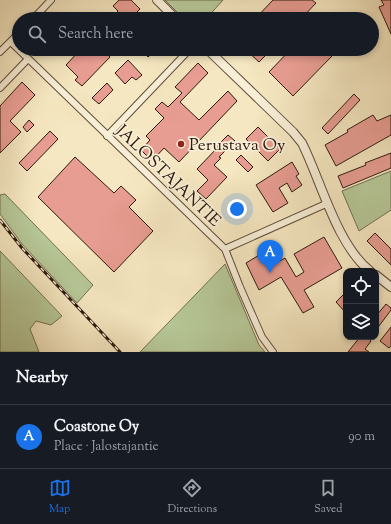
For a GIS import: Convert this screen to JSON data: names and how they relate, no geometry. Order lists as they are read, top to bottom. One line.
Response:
{"streets":{"street":["JALOSTAJANTIE"]},"places":["Perustava Oy"],"page":{"search":"Search here","pins":"A","heading":"Nearby","list":[{"mark":"A","name":"Coastone Oy","note":"Place · Jalostajantie","value":"90 m"}],"nav":["Map","Directions","Saved"]}}
